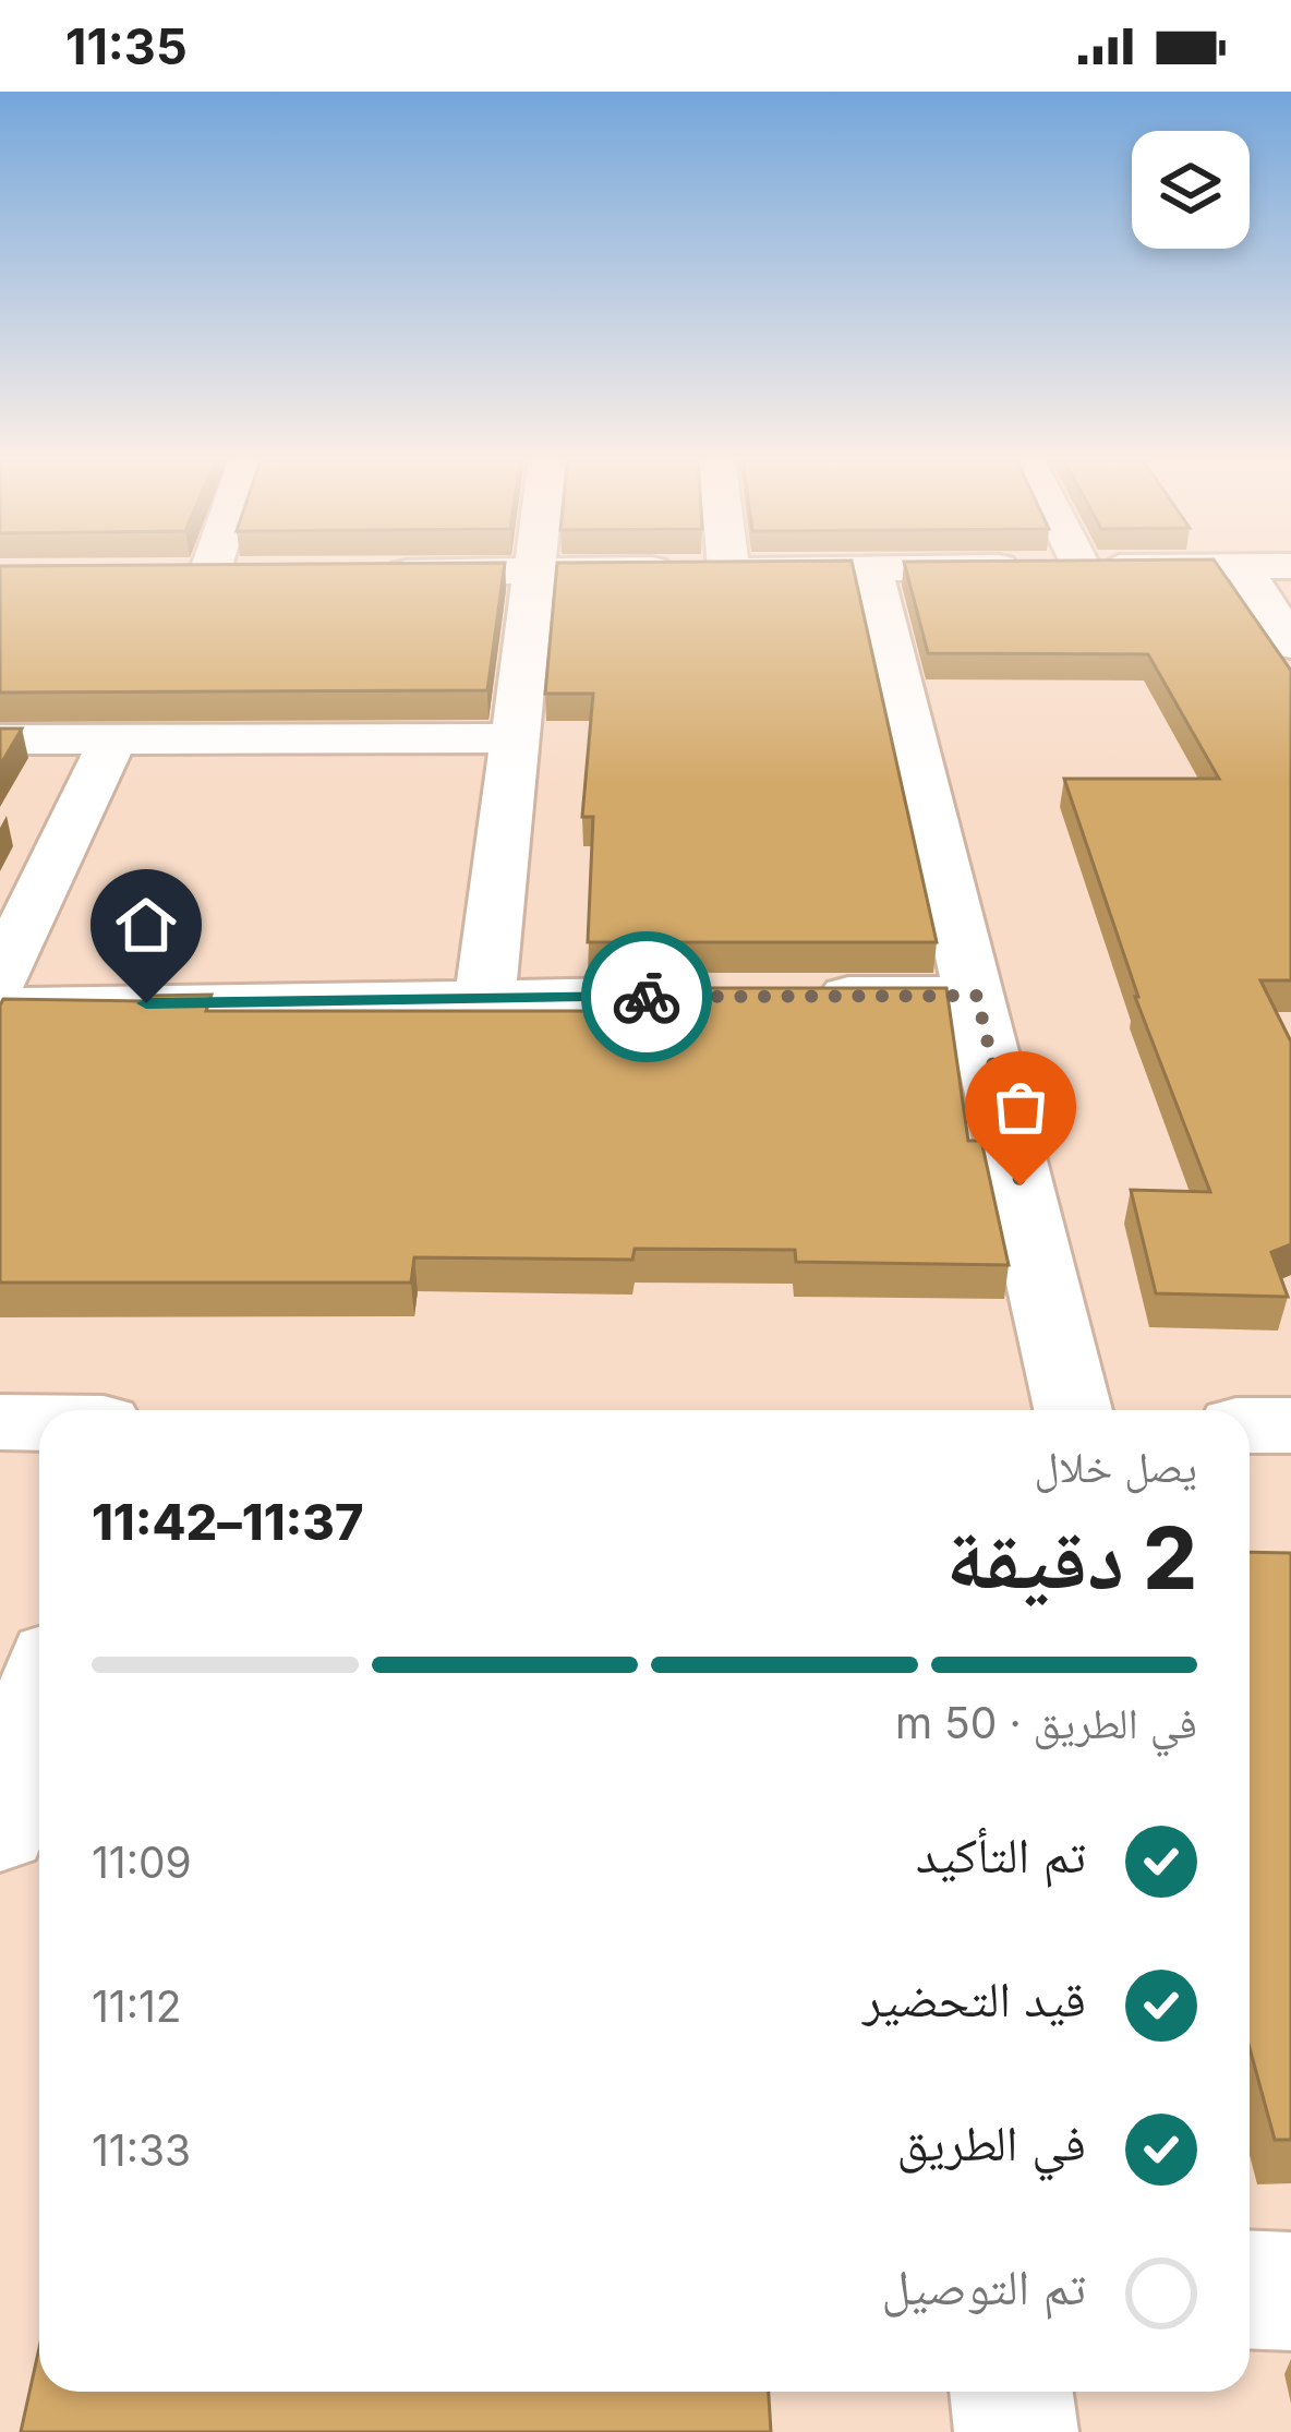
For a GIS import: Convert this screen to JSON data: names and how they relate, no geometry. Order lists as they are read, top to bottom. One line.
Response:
{"page":{"status":"11:35","heading":["2 دقيقة","يصل خلال","11:37–11:42"],"bar":"في الطريق · 50 m","list":[["تم التأكيد","11:09"],["قيد التحضير","11:12"],["في الطريق","11:33"],"تم التوصيل"]}}
